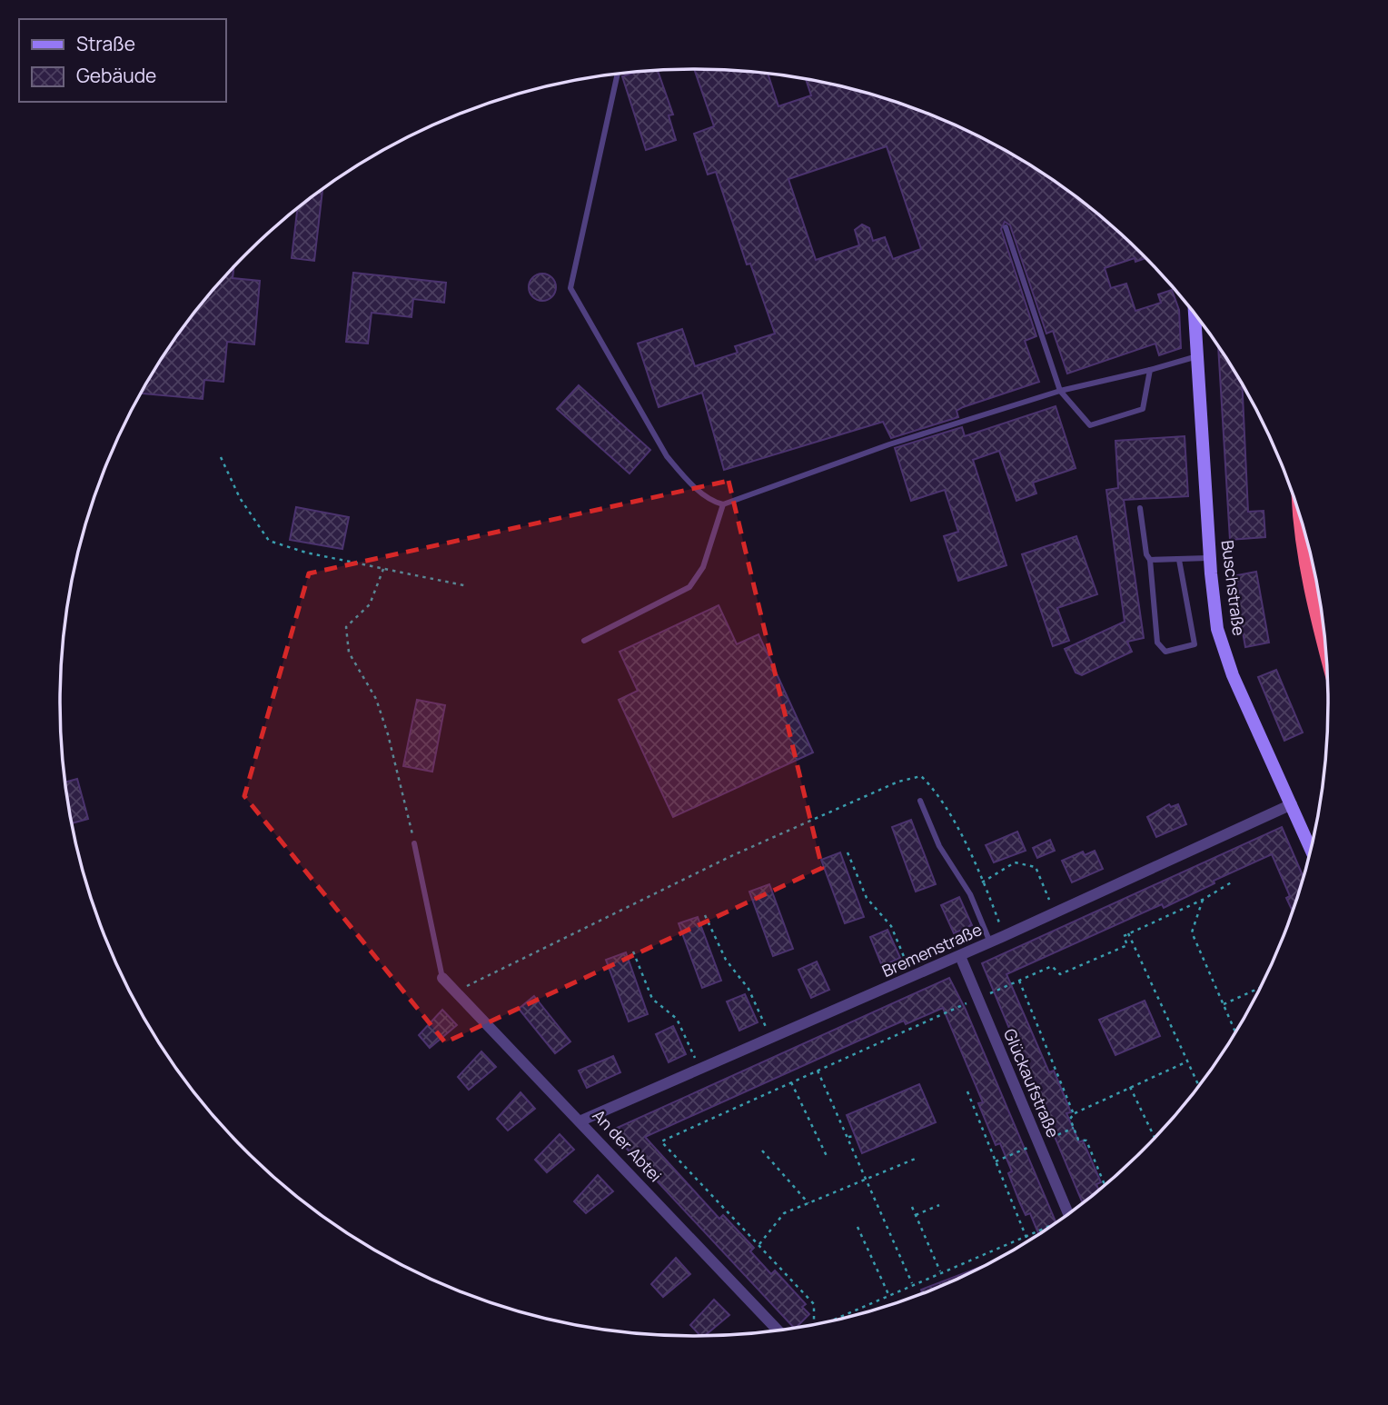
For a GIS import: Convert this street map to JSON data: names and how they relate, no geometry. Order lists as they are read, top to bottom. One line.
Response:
{"streets":{"street":["Buschstraße","Bremenstraße","Glückaufstraße","An der Abtei"]},"crossings":[["Buschstraße","Bremenstraße"],["Bremenstraße","Glückaufstraße"],["Bremenstraße","An der Abtei"]],"legend":["Straße","Gebäude"]}
